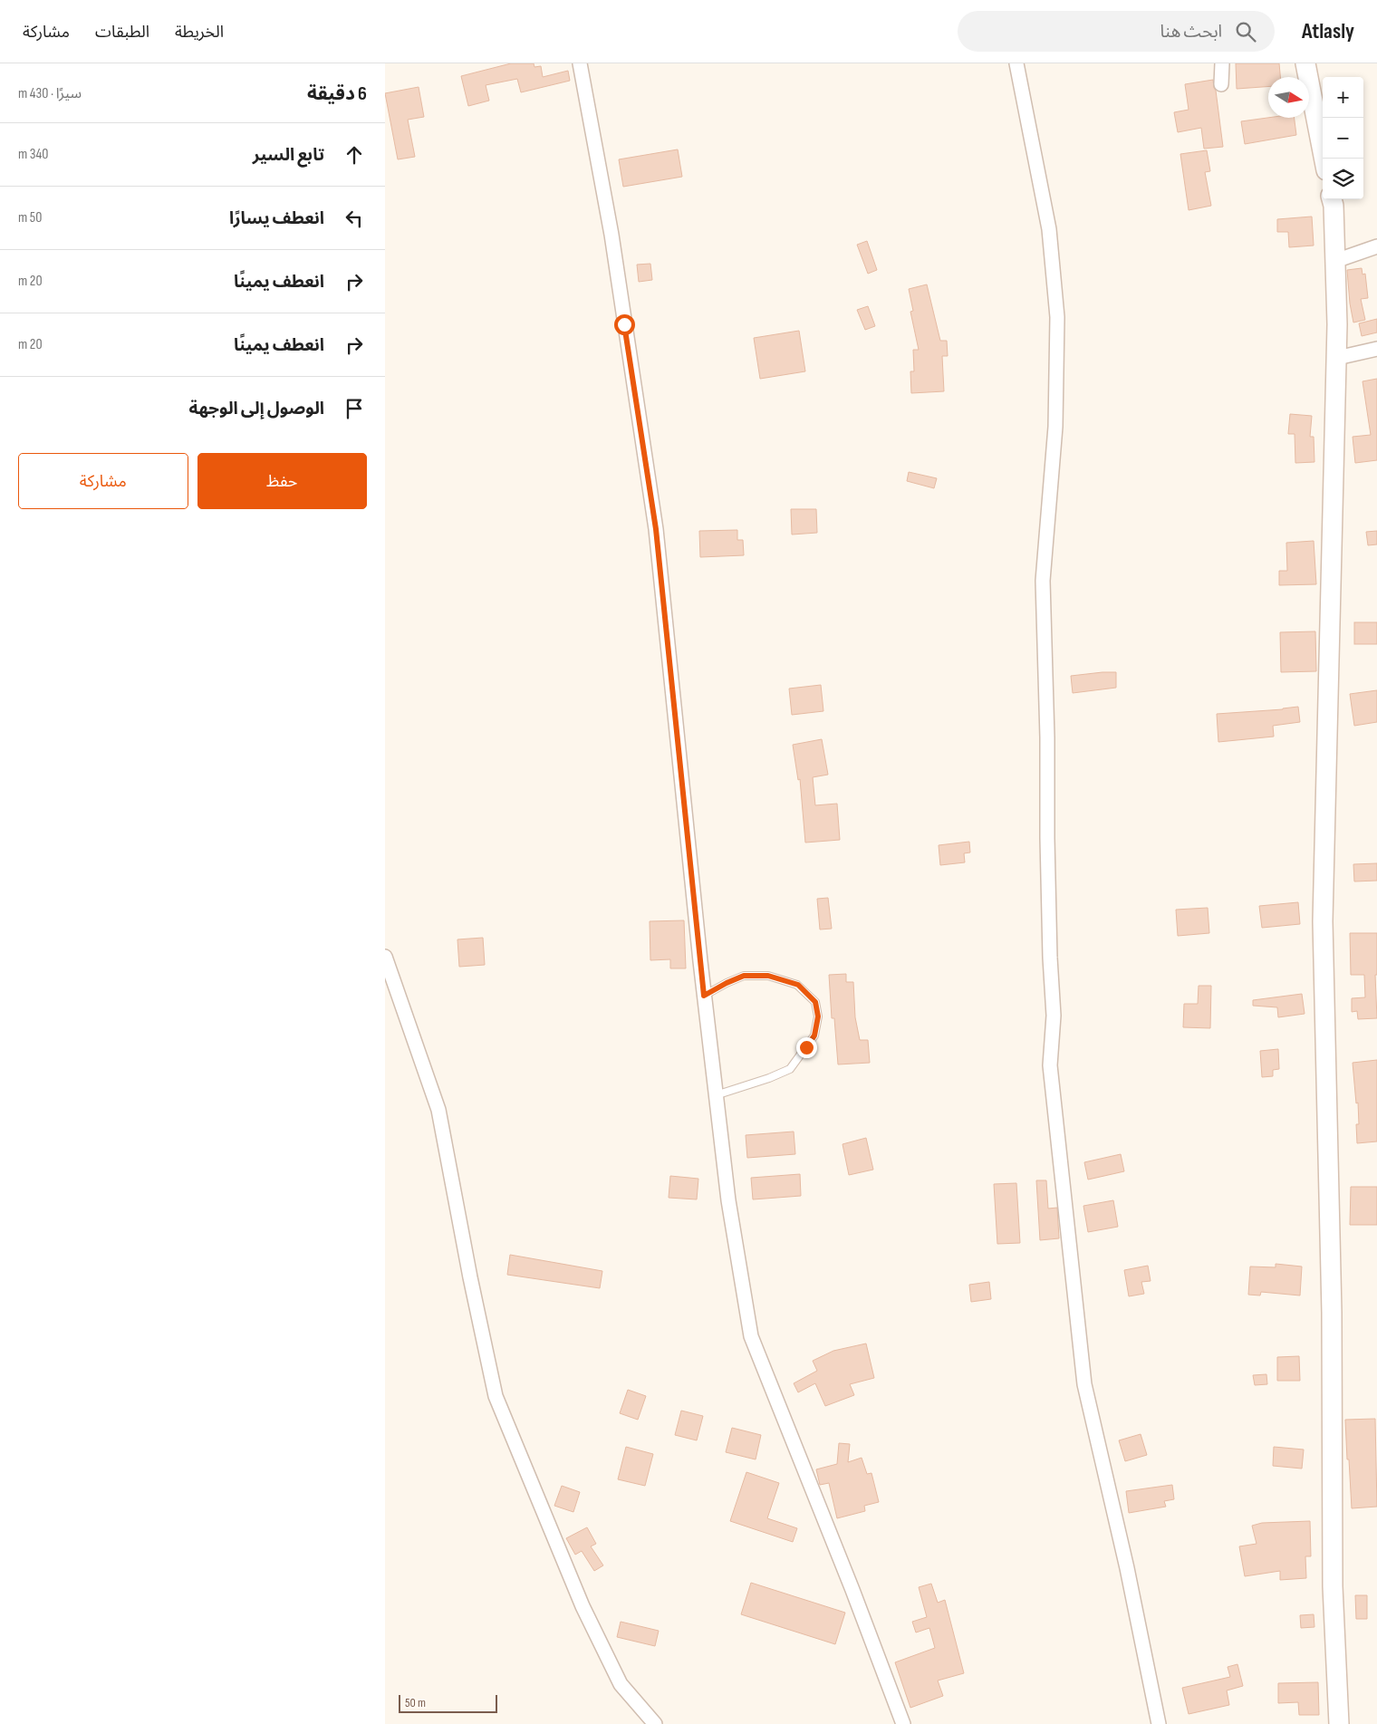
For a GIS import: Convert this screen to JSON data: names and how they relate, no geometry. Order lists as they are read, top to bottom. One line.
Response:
{"scale_bar":"50 m","north":"right","page":{"header":"Atlasly","search":"ابحث هنا","nav":["الخريطة","الطبقات","مشاركة"],"heading":["6 دقيقة","سيرًا · 430 m"],"map_buttons":["+","−"],"list":[["تابع السير","340 m"],["انعطف يسارًا","50 m"],["انعطف يمينًا","20 m"],["انعطف يمينًا","20 m"],"الوصول إلى الوجهة"],"buttons":["حفظ","مشاركة"],"scale":"50 m"}}
